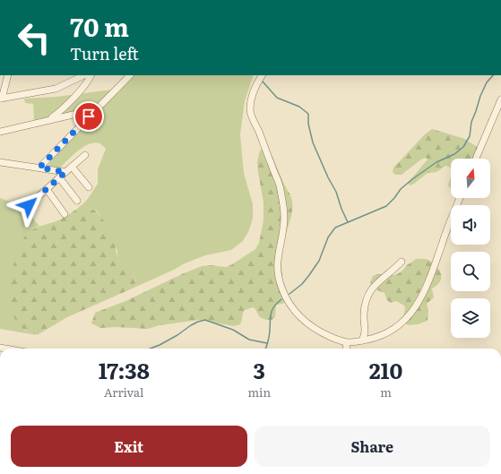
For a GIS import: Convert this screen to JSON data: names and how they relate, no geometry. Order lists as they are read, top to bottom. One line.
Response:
{"north":"top","page":{"turn":["70 m","Turn left"],"eta":["17:38","Arrival","3","min","210","m"],"buttons":["Exit","Share"]}}
